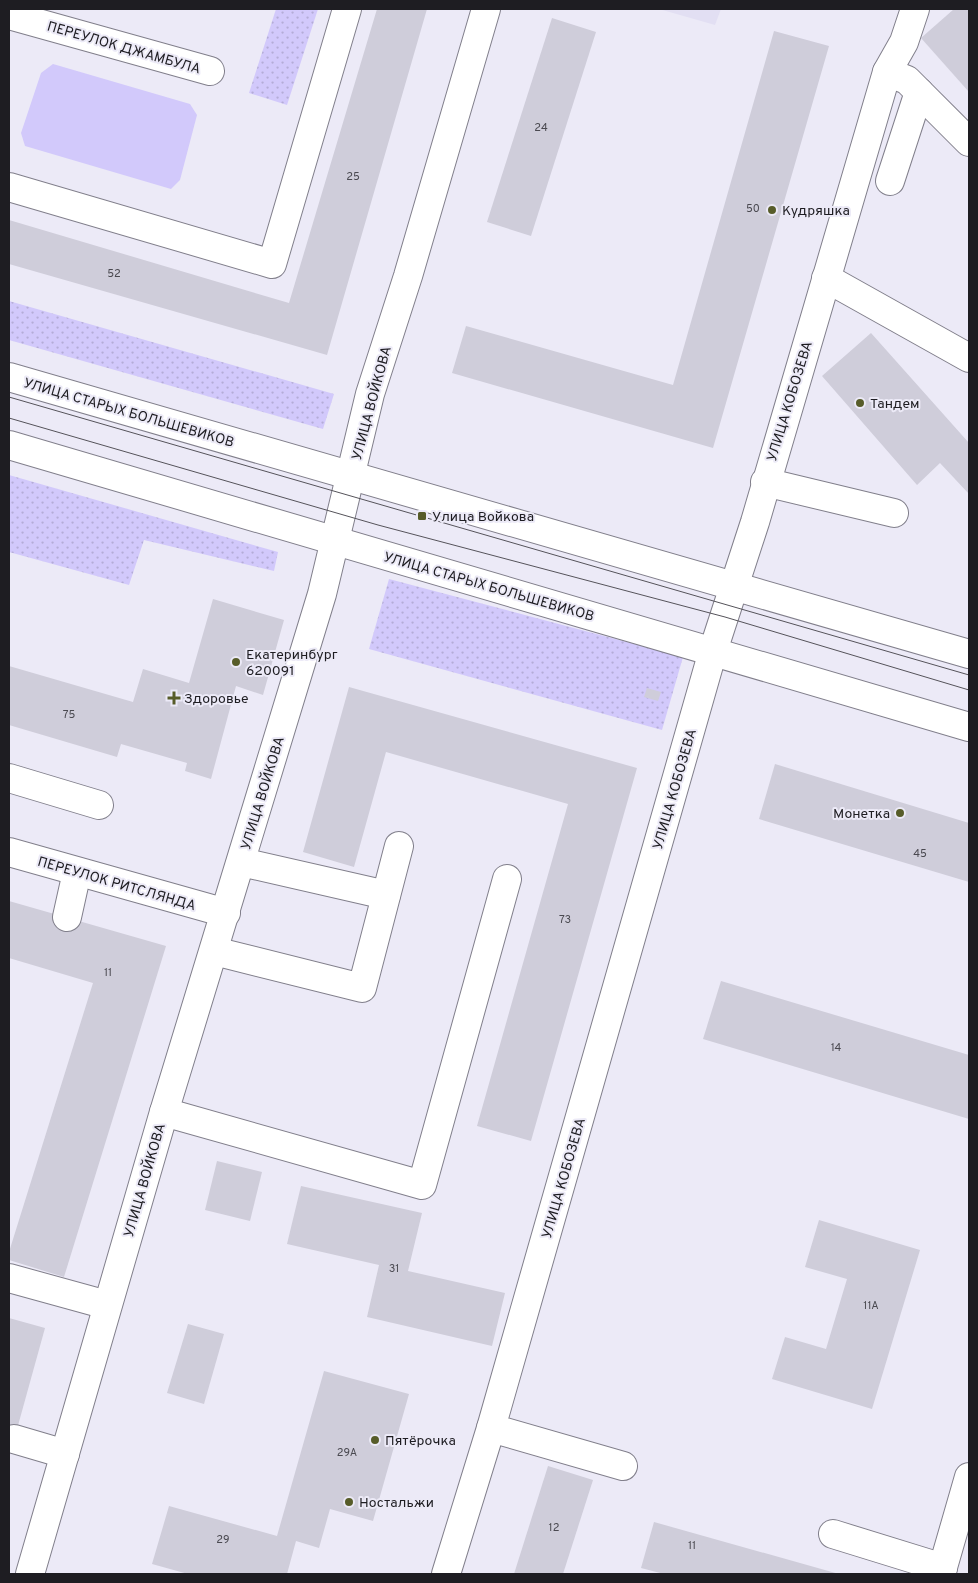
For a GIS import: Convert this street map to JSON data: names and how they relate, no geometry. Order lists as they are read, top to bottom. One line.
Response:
{"streets":{"street":["ПЕРЕУЛОК ДЖАМБУЛА","УЛИЦА КОБОЗЕВА","УЛИЦА ВОЙКОВА","УЛИЦА СТАРЫХ БОЛЬШЕВИКОВ","ПЕРЕУЛОК РИТСЛЯНДА"]},"crossings":[["УЛИЦА КОБОЗЕВА","УЛИЦА СТАРЫХ БОЛЬШЕВИКОВ"],["УЛИЦА ВОЙКОВА","УЛИЦА СТАРЫХ БОЛЬШЕВИКОВ"],["УЛИЦА ВОЙКОВА","ПЕРЕУЛОК РИТСЛЯНДА"]],"places":{"other":["Кудряшка","Тандем","Екатеринбург 620091","Монетка","Пятёрочка","Ностальжи"],"transit":["Улица Войкова"],"health":["Здоровье"]},"house_numbers":["24","25","50","52","75","45","73","11","14","31","11А","29А","12","29","11"]}
